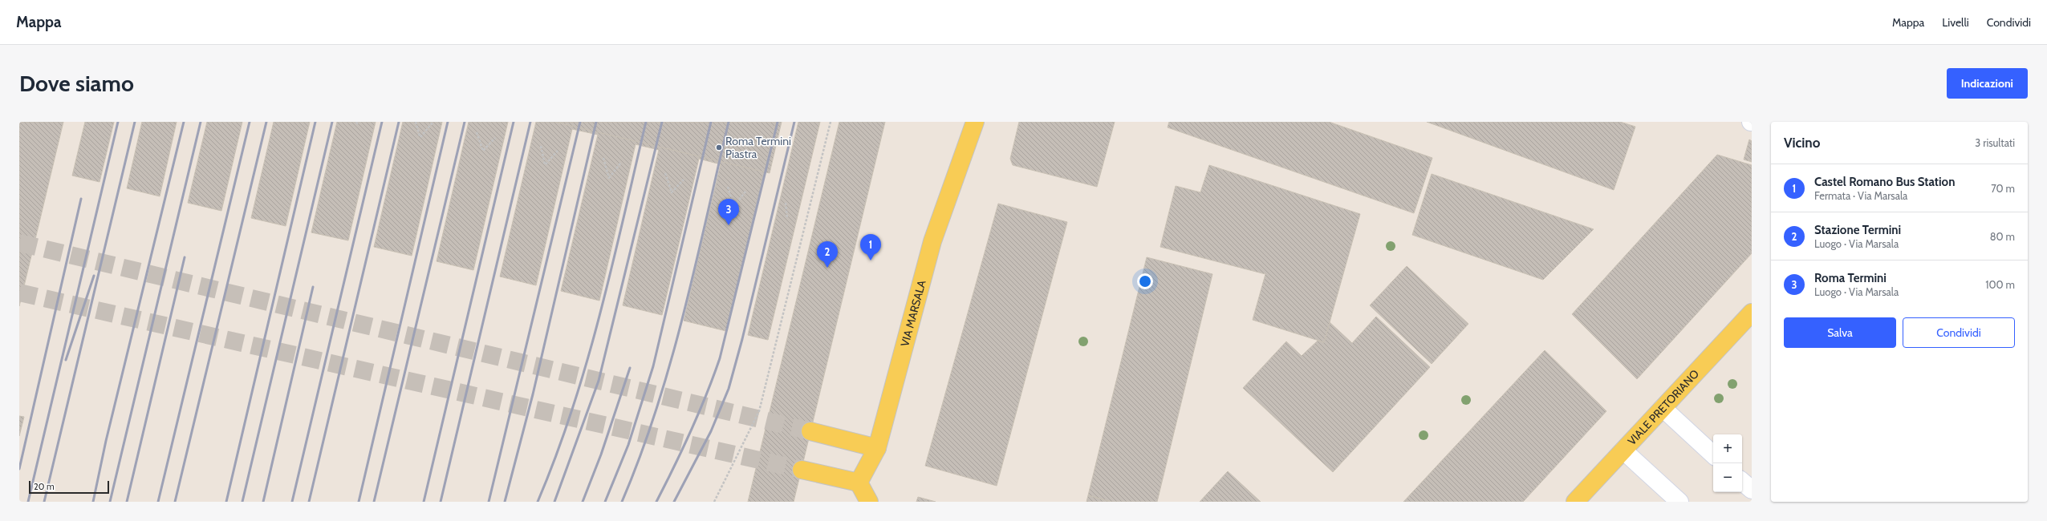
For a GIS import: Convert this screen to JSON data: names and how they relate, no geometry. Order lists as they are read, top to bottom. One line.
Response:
{"streets":{"main road":["VIA MARSALA","VIALE PRETORIANO"]},"places":["Roma Termini Piastra"],"scale_bar":"20 m","page":{"header":"Mappa","nav":["Mappa","Livelli","Condividi"],"buttons":["Indicazioni",["Salva","Condividi"]],"title":"Dove siamo","heading":["Vicino","3 risultati"],"list":[{"mark":"1","name":"Castel Romano Bus Station","note":"Fermata · Via Marsala","value":"70 m"},{"mark":"2","name":"Stazione Termini","note":"Luogo · Via Marsala","value":"80 m"},{"mark":"3","name":"Roma Termini","note":"Luogo · Via Marsala","value":"100 m"}],"pins":["3","1","2"],"map_buttons":["+","−"],"scale":"20 m"}}
